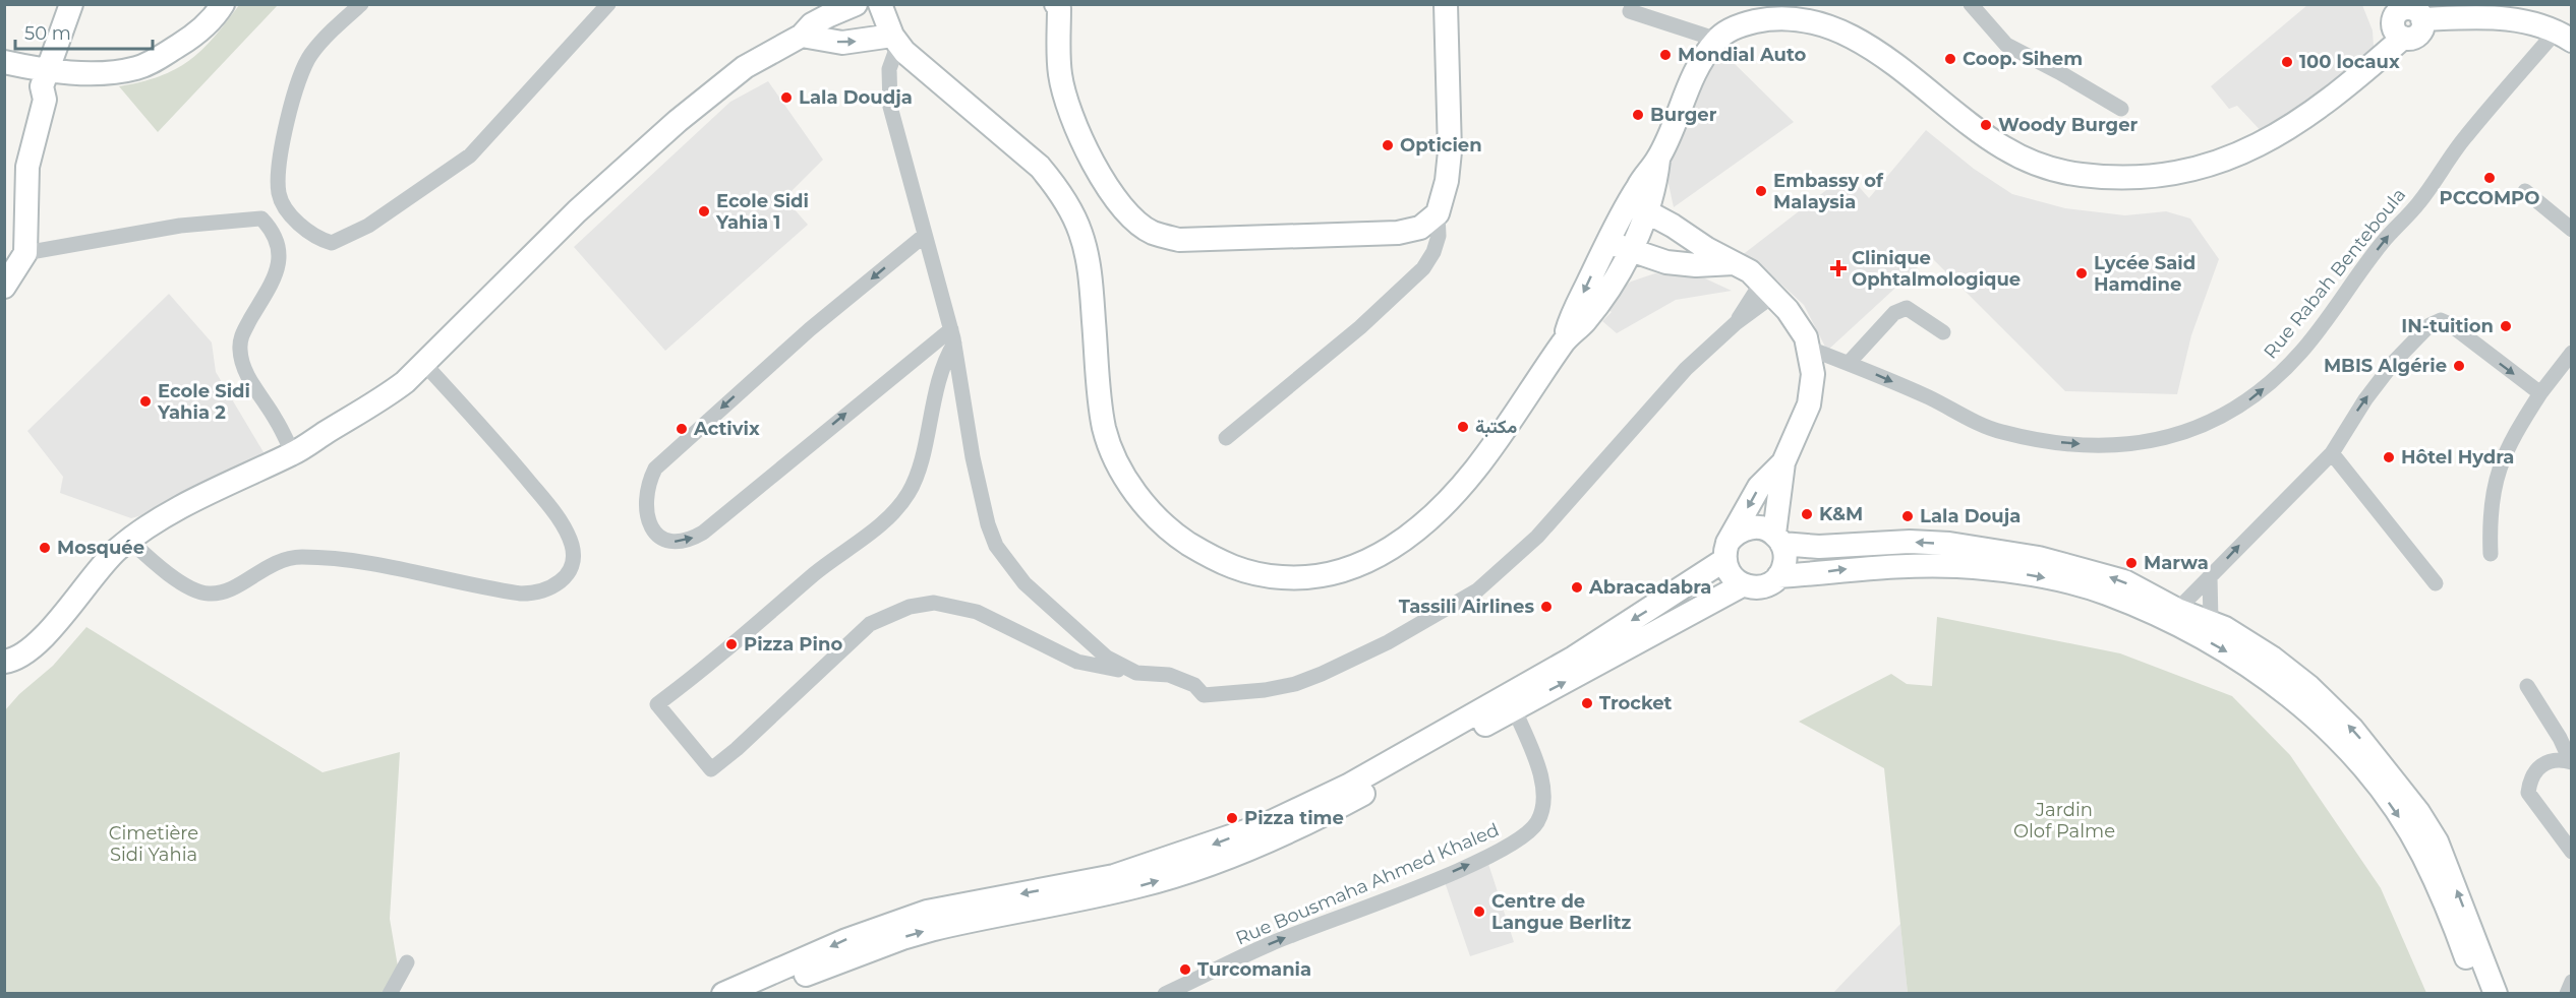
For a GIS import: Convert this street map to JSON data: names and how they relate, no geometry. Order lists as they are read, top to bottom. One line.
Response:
{"streets":{"street":["Rue Rabah Benteboula","Rue Bousmaha Ahmed Khaled"]},"one_way":["Rue Rabah Benteboula","Rue Bousmaha Ahmed Khaled"],"parks":["Jardin Olof Palme","Cimetière Sidi Yahia"],"places":{"other":["Mondial Auto","Coop. Sihem","100 locaux","Lala Doudja","Burger","Woody Burger","Opticien","PCCOMPO","Embassy of Malaysia","Ecole Sidi Yahia 1","Lycée Said Hamdine","IN-tuition","MBIS Algérie","Ecole Sidi Yahia 2","مكتبة","Activix","Hôtel Hydra","K&M","Lala Douja","Mosquée","Marwa","Abracadabra","Tassili Airlines","Pizza Pino","Trocket","Pizza time","Centre de Langue Berlitz","Turcomania"],"health":["Clinique Ophtalmologique"]},"scale_bar":"50 m"}
